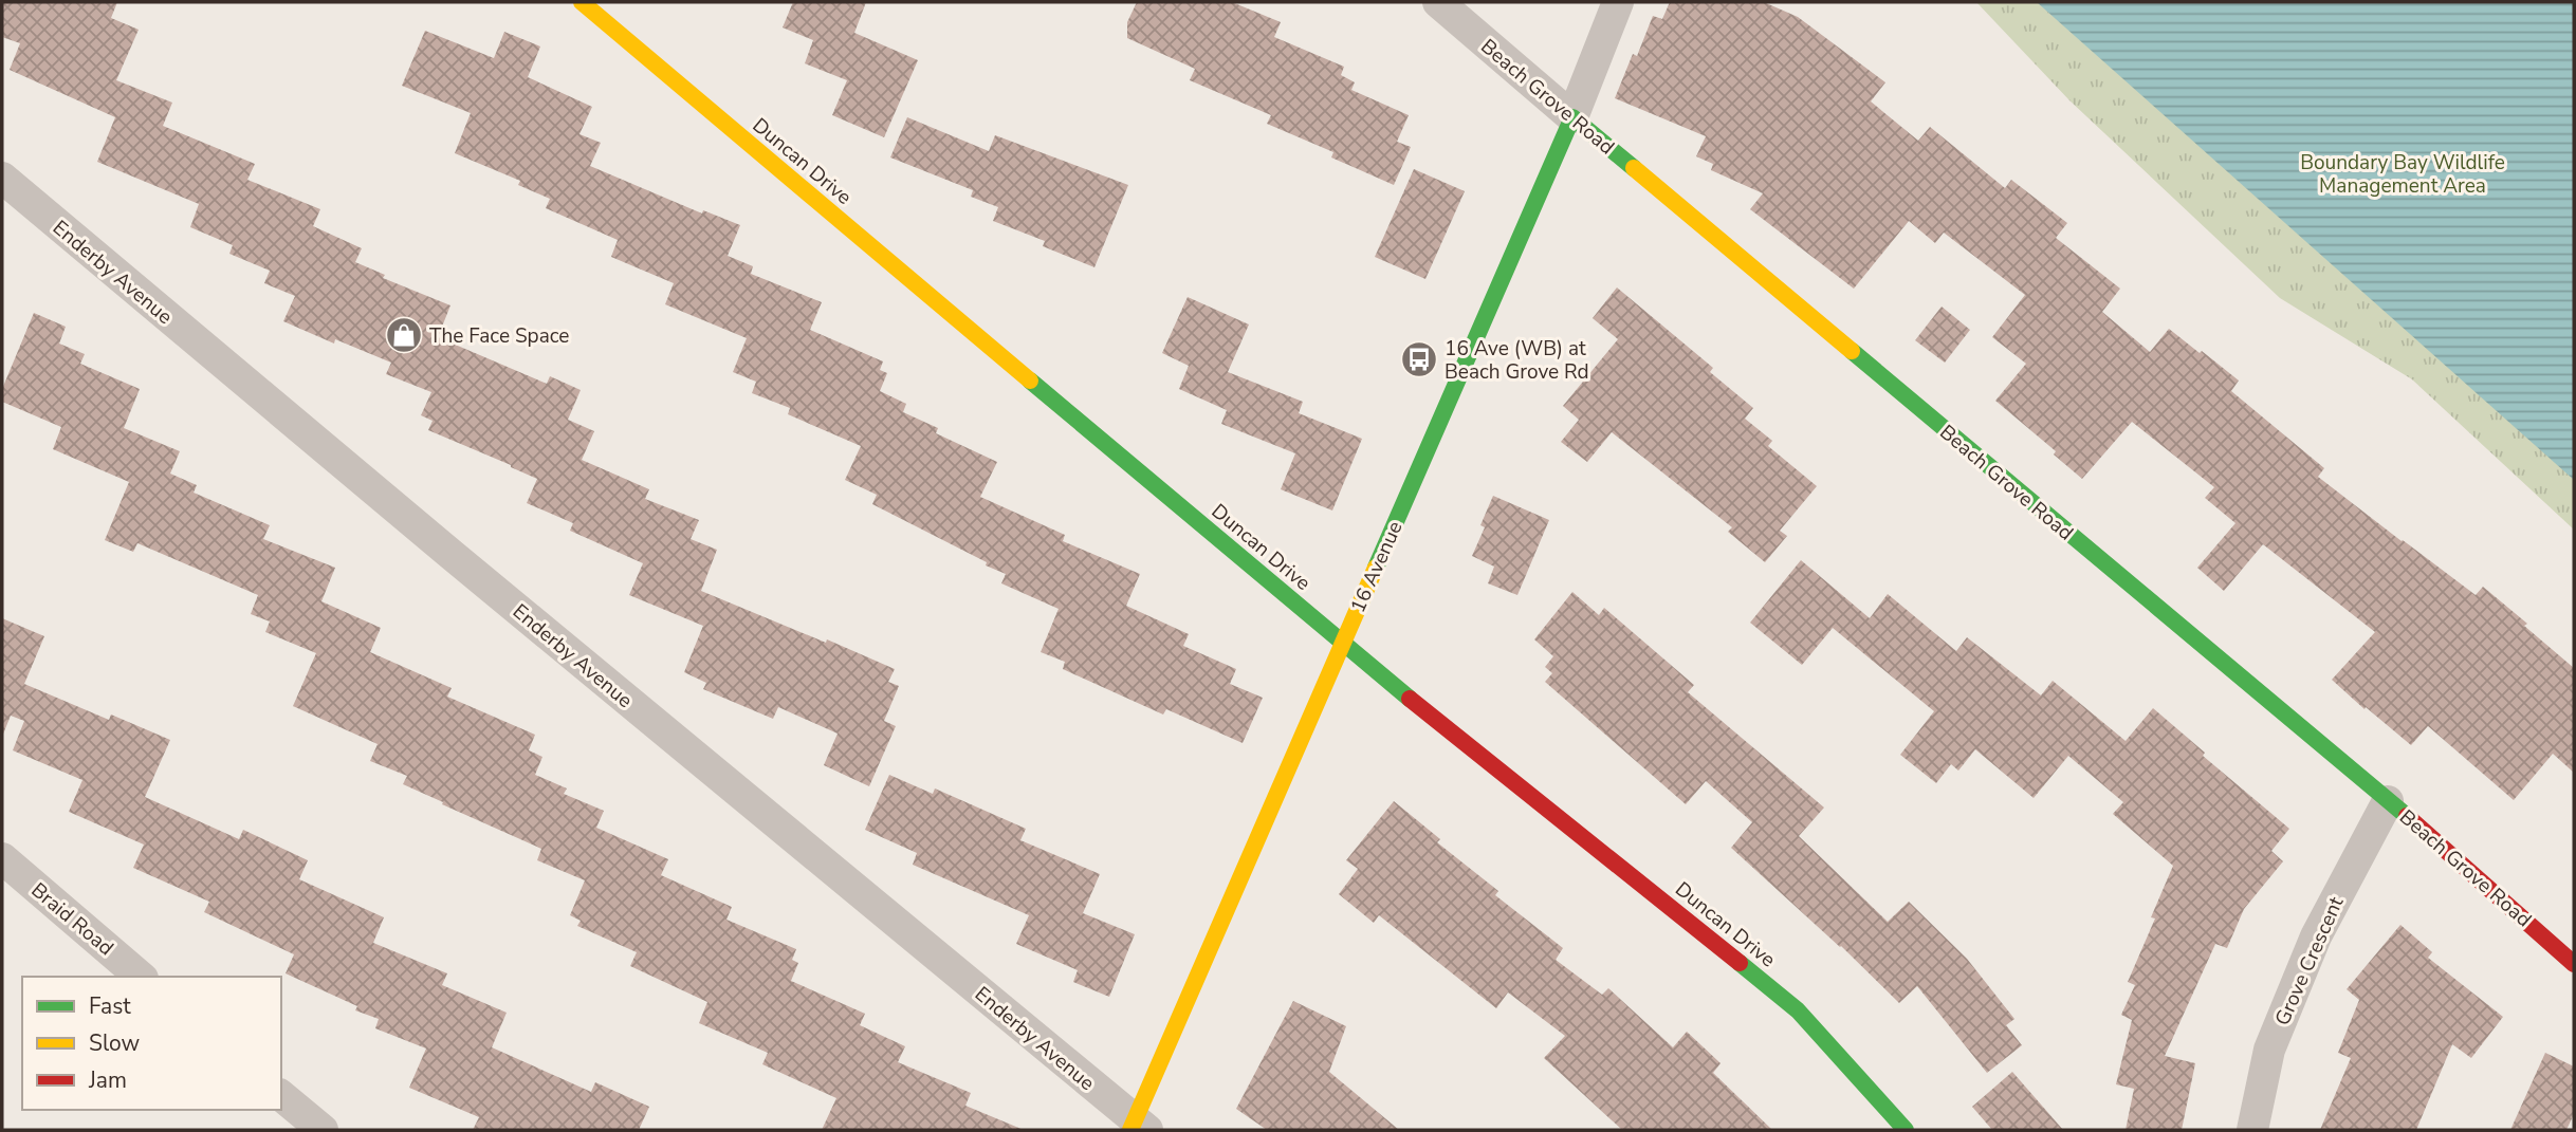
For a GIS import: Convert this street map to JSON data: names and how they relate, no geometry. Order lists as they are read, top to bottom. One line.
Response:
{"streets":{"street":["Beach Grove Road","Duncan Drive","Enderby Avenue","16 Avenue","Braid Road","Grove Crescent"]},"crossings":[["Beach Grove Road","16 Avenue"],["Beach Grove Road","Grove Crescent"],["Duncan Drive","16 Avenue"],["Enderby Avenue","16 Avenue"]],"parks":["Boundary Bay Wildlife Management Area"],"places":{"shop":["The Face Space"],"bus stop":["16 Ave (WB) at Beach Grove Rd"]},"legend":["Fast","Slow","Jam"]}
